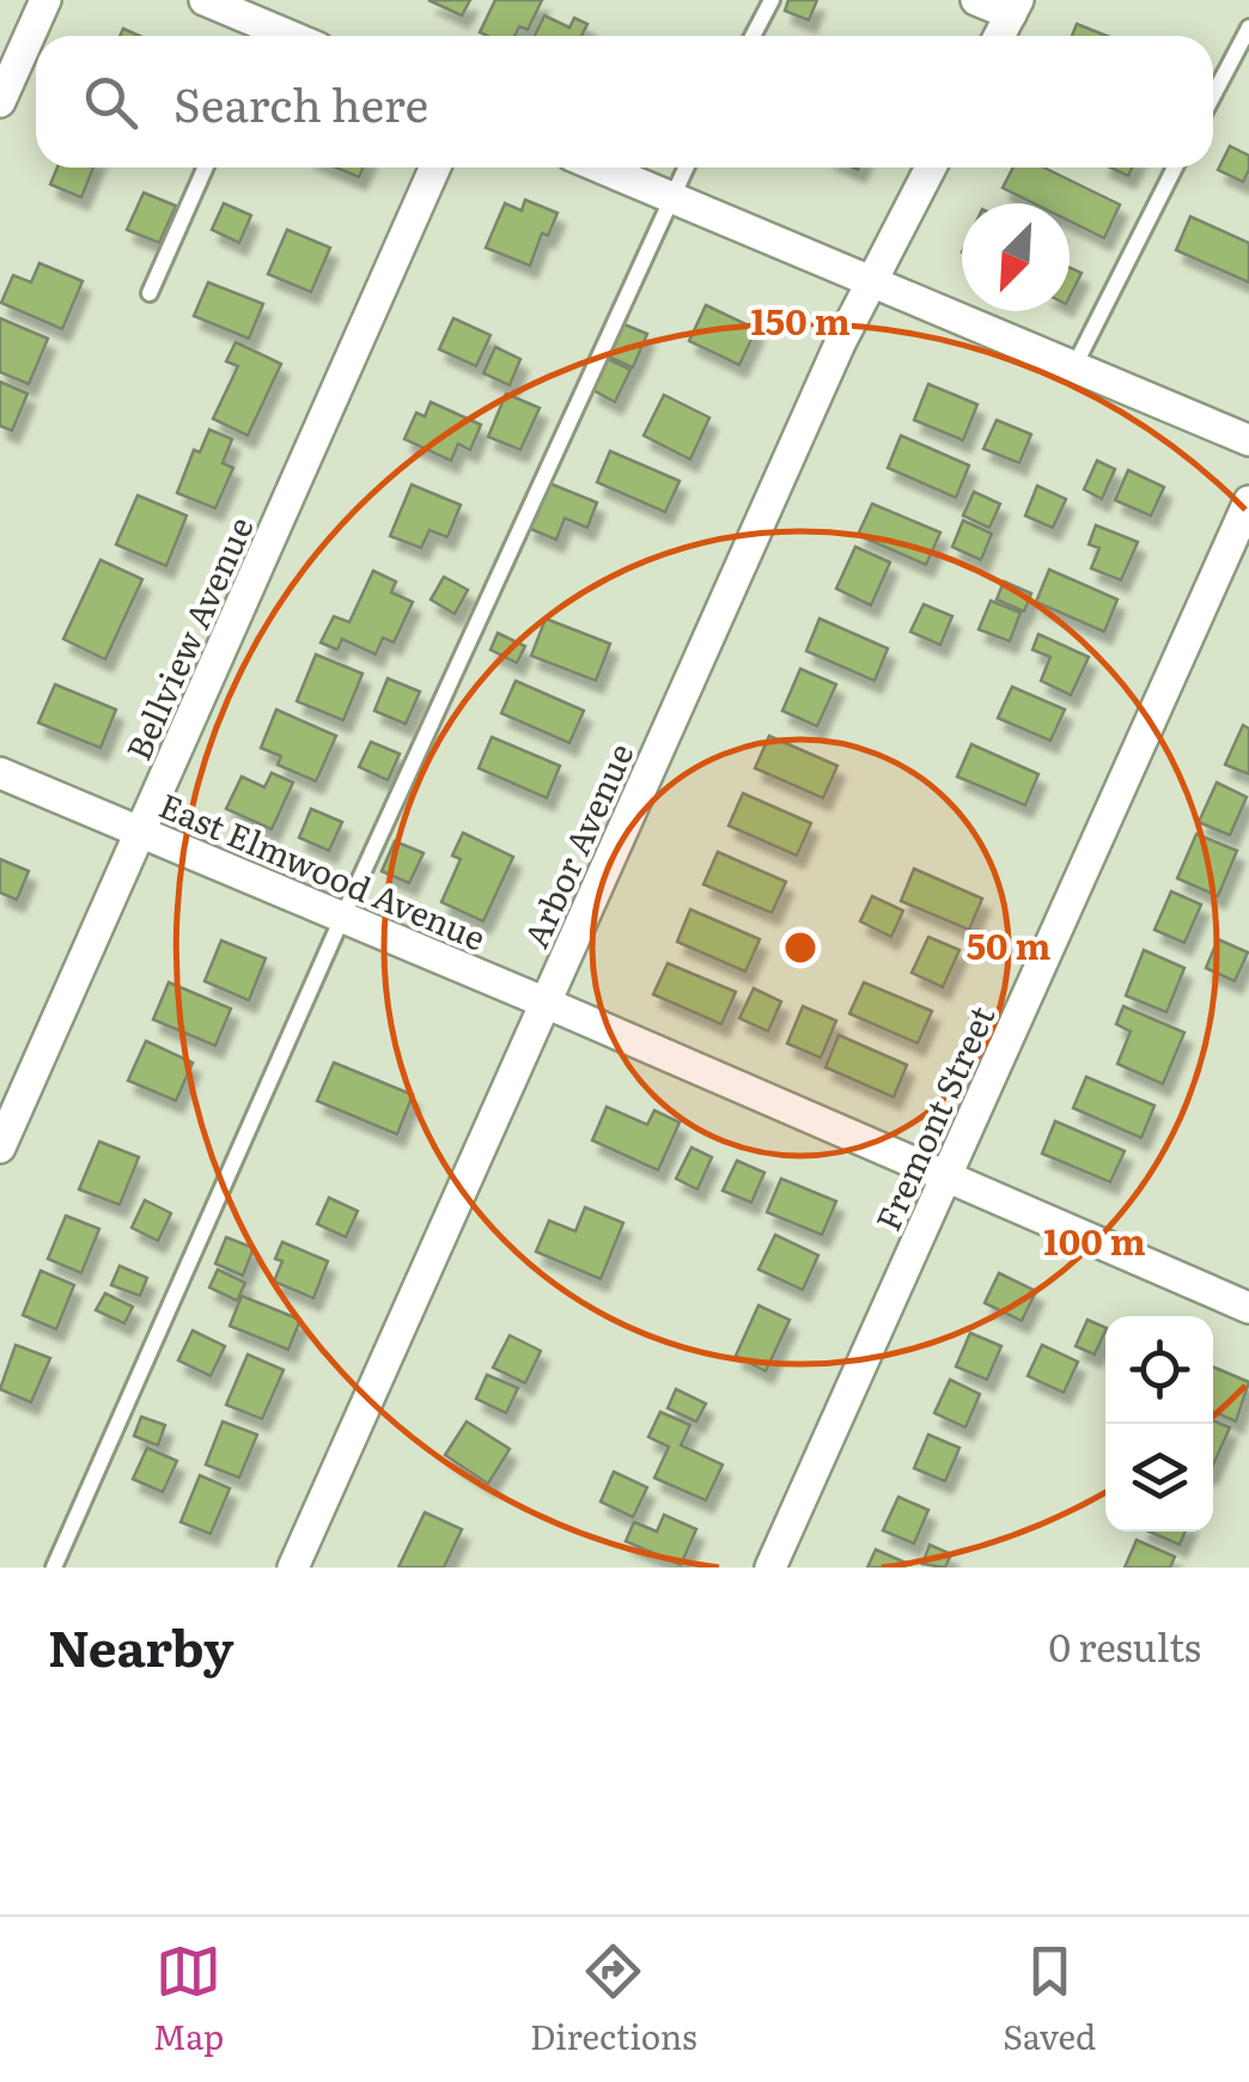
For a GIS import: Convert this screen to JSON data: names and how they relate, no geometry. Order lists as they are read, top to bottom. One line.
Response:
{"streets":{"street":["Bellview Avenue","Arbor Avenue","East Elmwood Avenue","Fremont Street"]},"crossings":[["Bellview Avenue","East Elmwood Avenue"],["Arbor Avenue","East Elmwood Avenue"],["East Elmwood Avenue","Fremont Street"]],"north":"bottom left","page":{"search":"Search here","heading":["Nearby","0 results"],"nav":["Map","Directions","Saved"]},"rings":["150 m","50 m","100 m"]}
